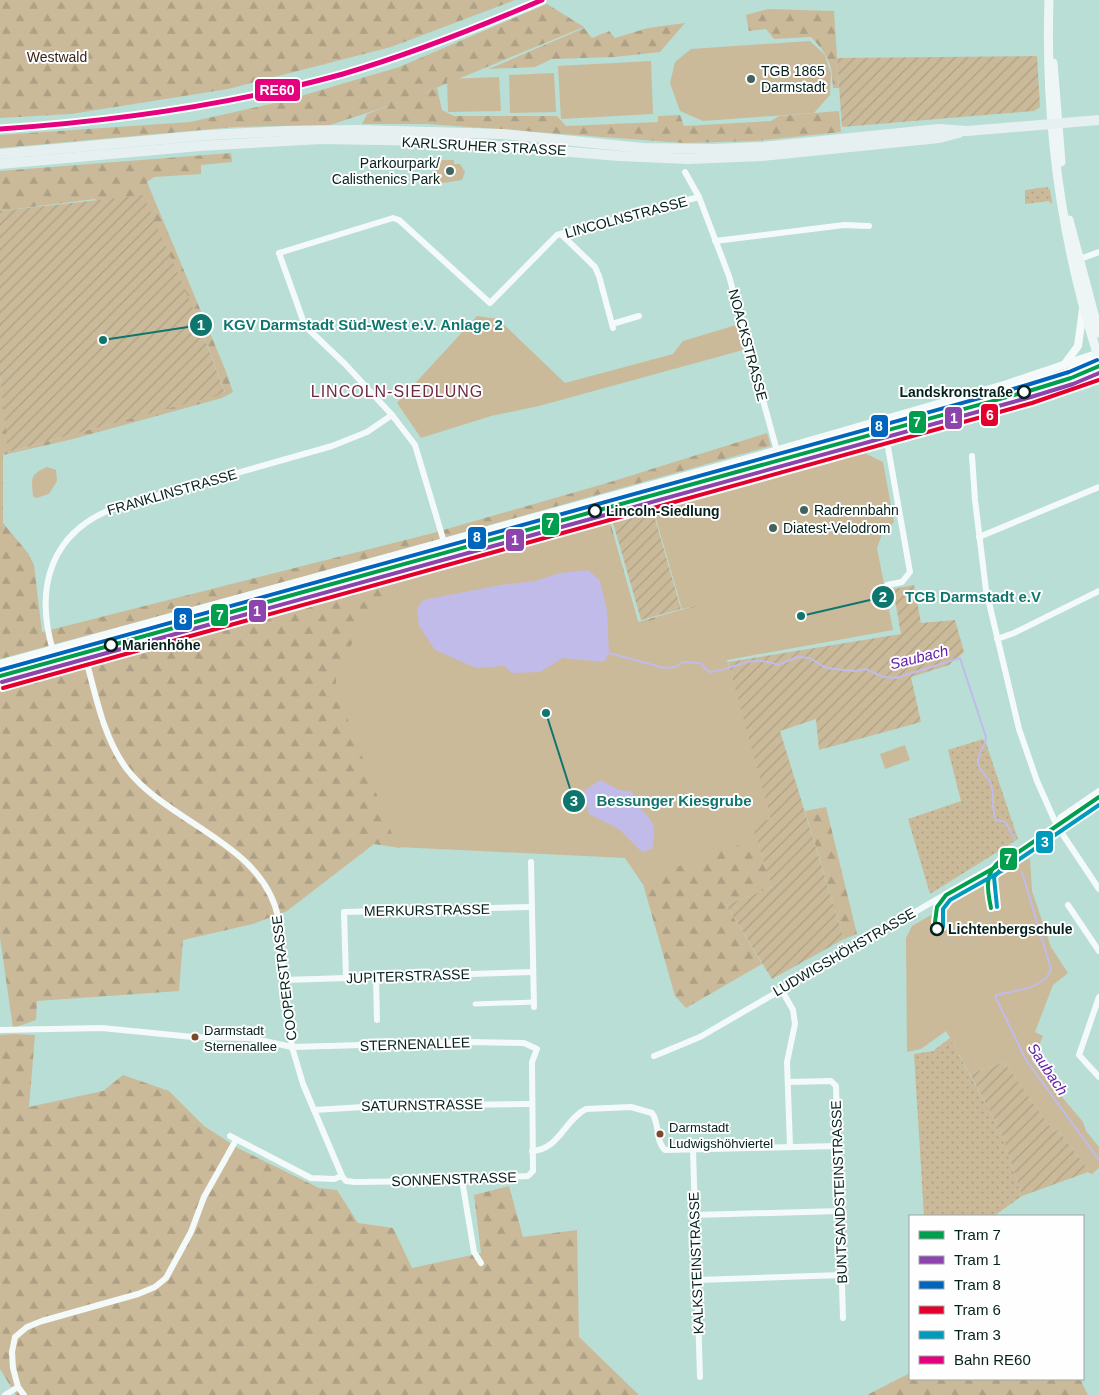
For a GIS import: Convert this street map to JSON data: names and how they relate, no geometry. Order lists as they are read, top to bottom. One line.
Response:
{"streets":{"main road":["KARLSRUHER STRASSE"],"street":["LINCOLNSTRASSE","NOACKSTRASSE","FRANKLINSTRASSE","MERKURSTRASSE","LUDWIGSHÖHSTRASSE","JUPITERSTRASSE","COOPERSTRASSE","STERNENALLEE","SATURNSTRASSE","SONNENSTRASSE","BUNTSANDSTEINSTRASSE","KALKSTEINSTRASSE"]},"crossings":[["LINCOLNSTRASSE","NOACKSTRASSE"],["LINCOLNSTRASSE","FRANKLINSTRASSE"],["MERKURSTRASSE","JUPITERSTRASSE"],["JUPITERSTRASSE","COOPERSTRASSE"],["COOPERSTRASSE","STERNENALLEE"],["COOPERSTRASSE","SATURNSTRASSE"],["COOPERSTRASSE","SONNENSTRASSE"],["STERNENALLEE","SONNENSTRASSE"],["SATURNSTRASSE","SONNENSTRASSE"]],"districts":["LINCOLN-SIEDLUNG"],"water":["Saubach"],"parks":["Westwald"],"places":["TGB 1865 Darmstadt","Parkourpark/ Calisthenics Park","KGV Darmstadt Süd-West e.V. Anlage 2","Landskronstraße","Radrennbahn","Lincoln-Siedlung","Diatest-Velodrom","TCB Darmstadt e.V","Marienhöhe","Bessunger Kiesgrube","Lichtenbergschule","Darmstadt Sternenallee","Darmstadt Ludwigshöhviertel"],"lines":["rail line RE60","tram line 8","tram line 7","tram line 1","tram line 6","tram line 3"],"legend":["Tram 7","Tram 1","Tram 8","Tram 6","Tram 3","Bahn RE60"]}
